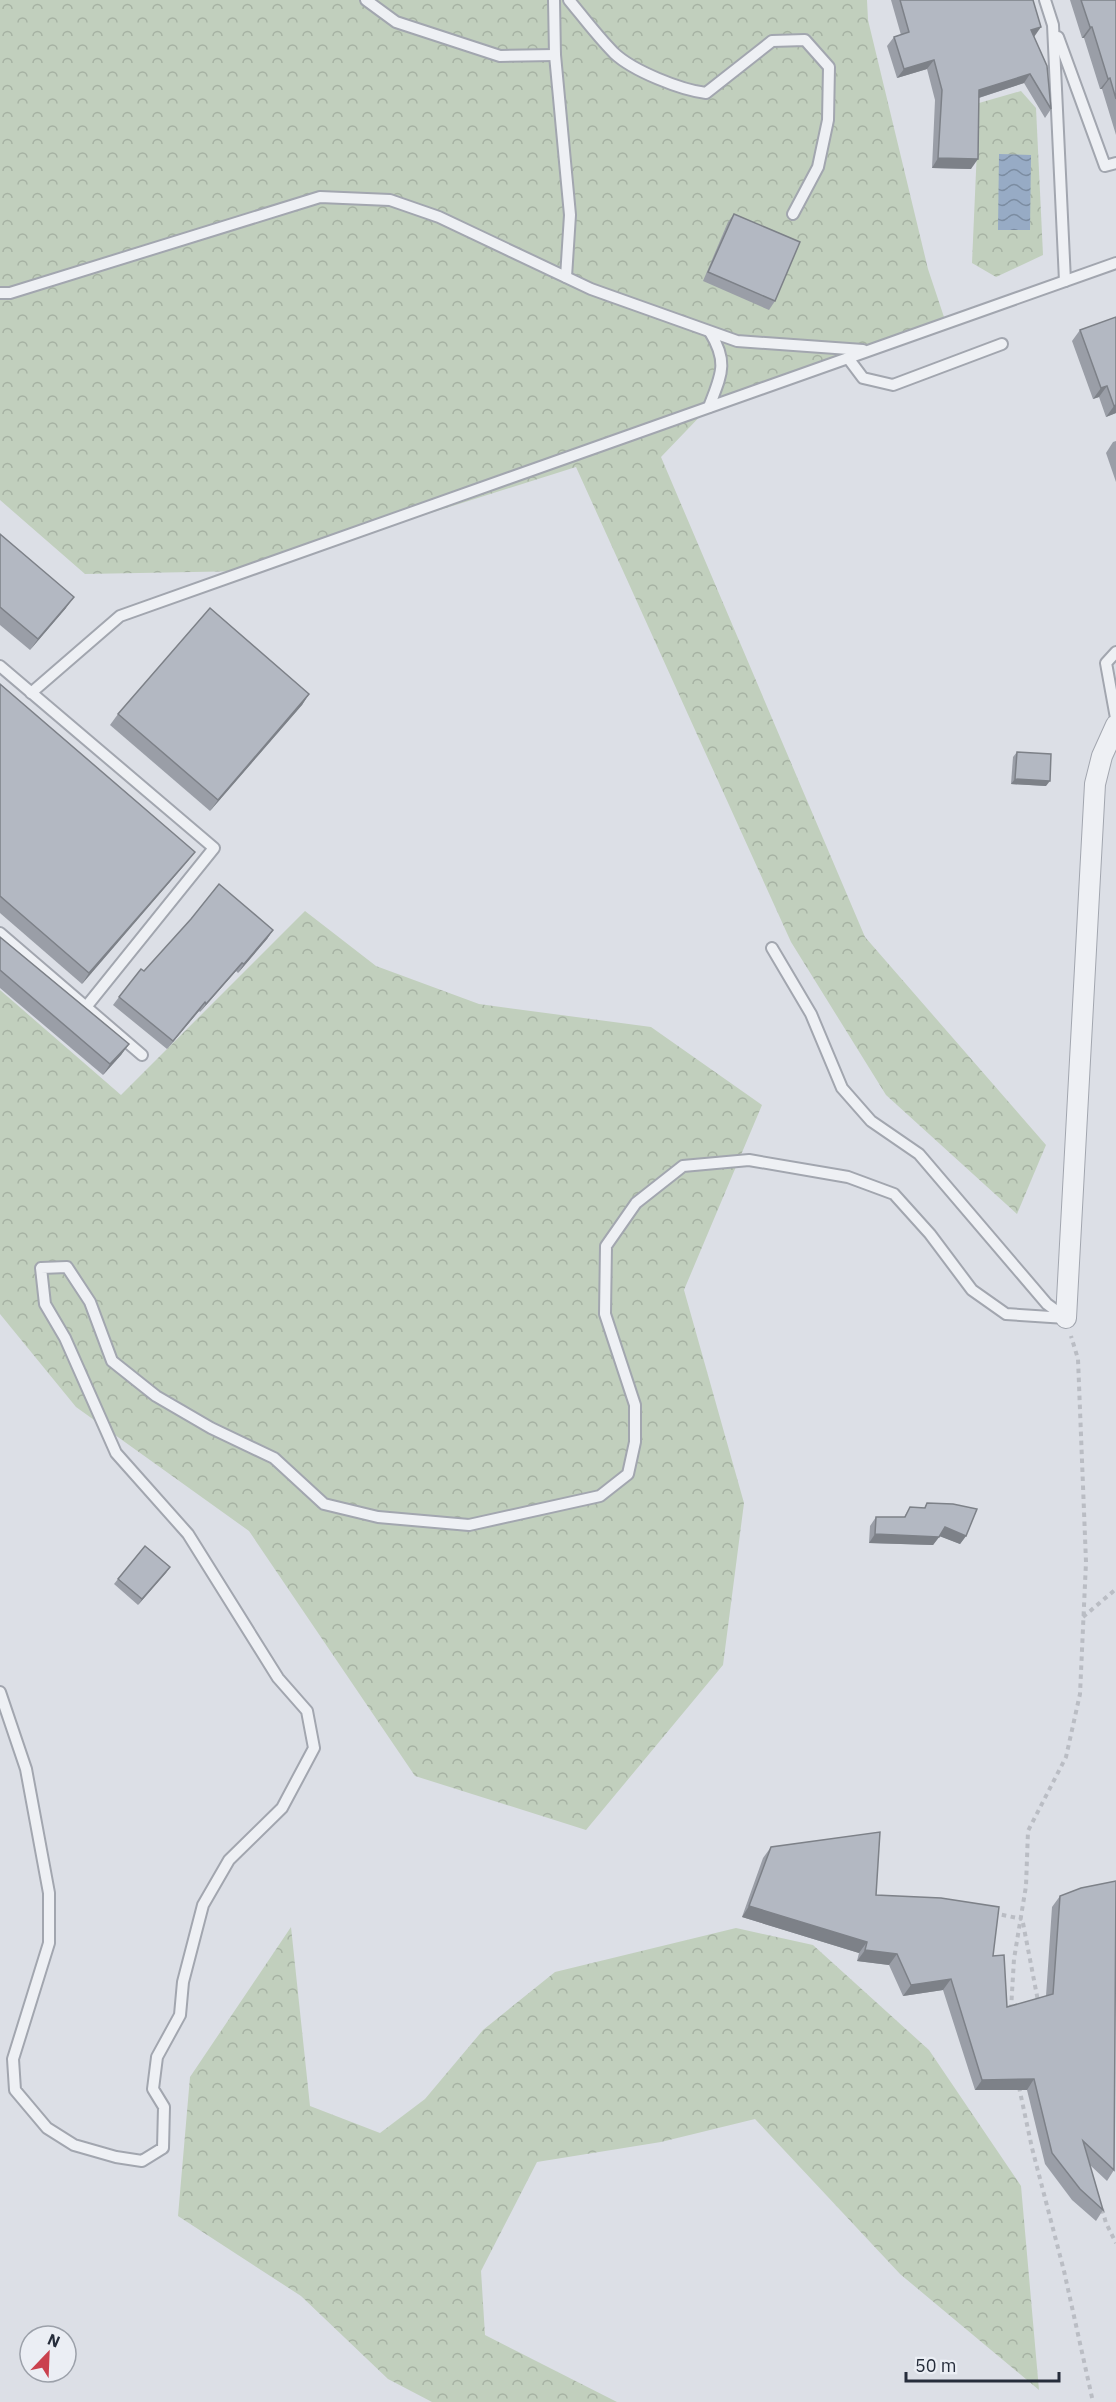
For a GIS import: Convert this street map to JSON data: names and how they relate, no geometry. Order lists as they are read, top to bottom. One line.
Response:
{"scale_bar":"50 m","north":"top right"}
